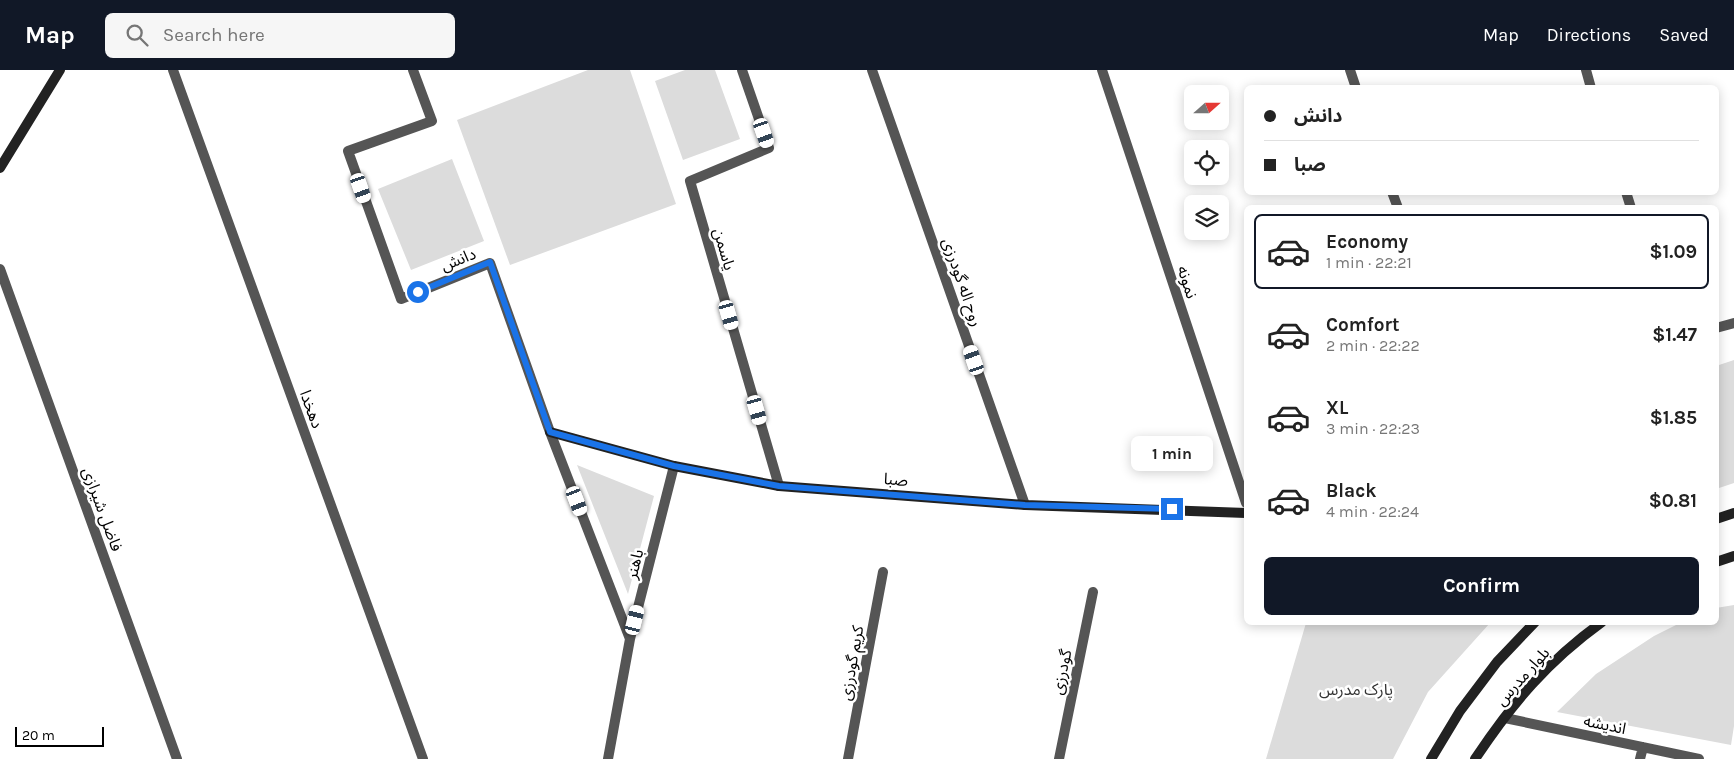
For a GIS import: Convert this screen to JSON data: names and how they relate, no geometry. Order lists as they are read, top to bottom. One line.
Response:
{"streets":{"street":["یاسمن","دانش","روح اله گودرزی","نمونه","دهخدا","صبا","فاضل شیرازی","باهنر","کریم گودرزی","گودرزی","بلوار مدرس","اندیشه"]},"crossings":[["یاسمن","صبا"],["دانش","صبا"],["دانش","باهنر"],["روح اله گودرزی","صبا"],["صبا","باهنر"],["بلوار مدرس","اندیشه"]],"parks":["پارک مدرس"],"scale_bar":"20 m","north":"right","page":{"header":"Map","search":"Search here","nav":["Map","Directions","Saved"],"banner":["دانش","صبا"],"list":[{"name":"Economy","note":"1 min · 22:21","value":"$1.09"},{"name":"Comfort","note":"2 min · 22:22","value":"$1.47"},{"name":"XL","note":"3 min · 22:23","value":"$1.85"},{"name":"Black","note":"4 min · 22:24","value":"$0.81"}],"bubble":"1 min","buttons":"Confirm","scale":"20 m"}}
